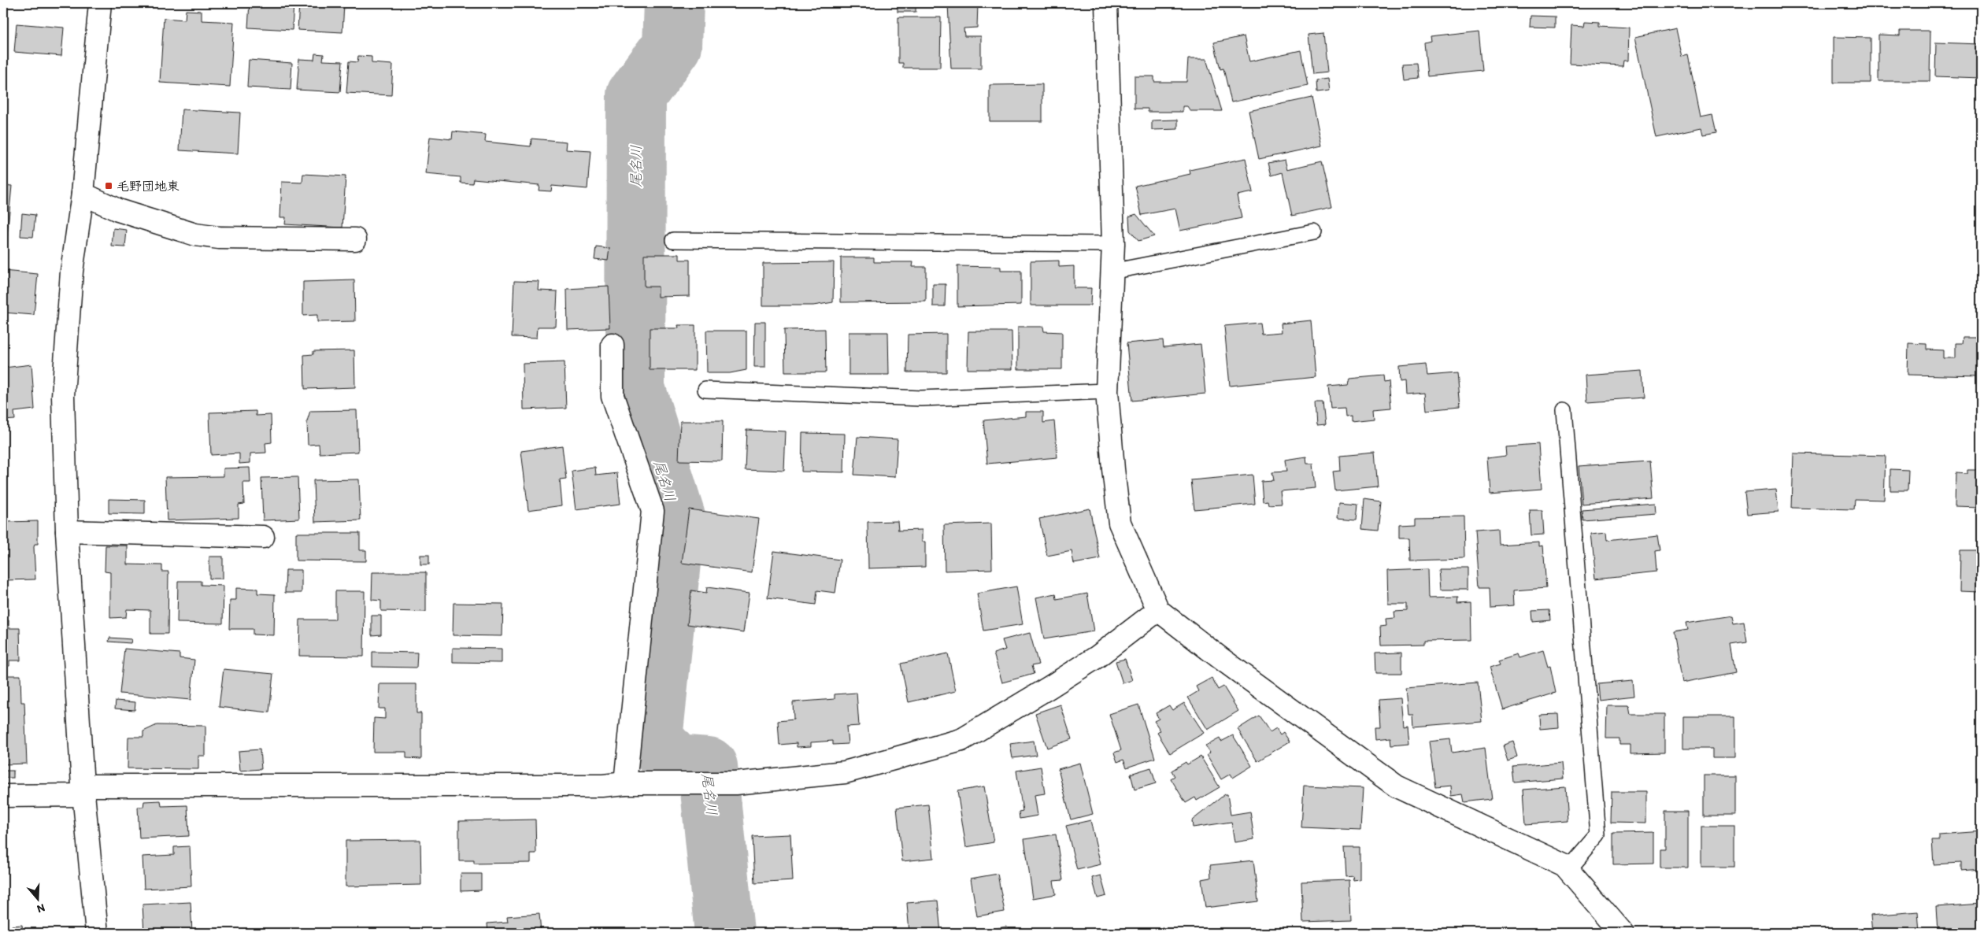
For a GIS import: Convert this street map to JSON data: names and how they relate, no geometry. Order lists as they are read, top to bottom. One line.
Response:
{"water":["尾名川"],"places":{"transit":["毛野団地東"]},"north":"bottom"}
